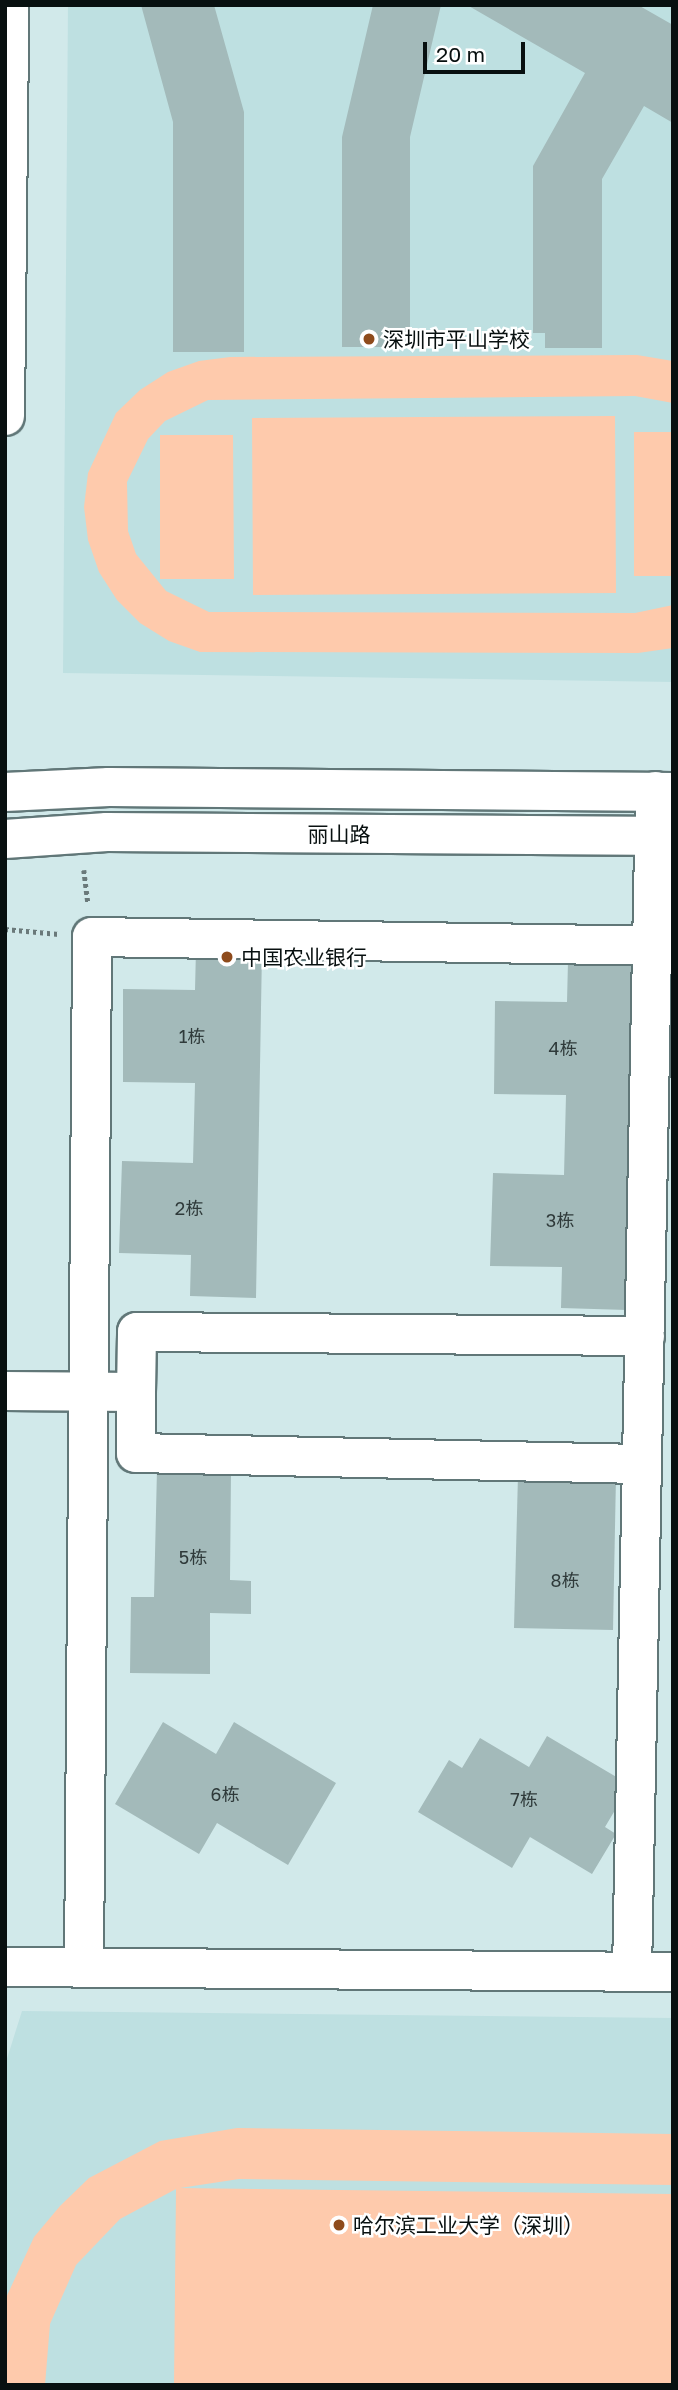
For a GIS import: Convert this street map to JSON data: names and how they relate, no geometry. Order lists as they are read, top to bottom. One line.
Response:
{"streets":{"street":["丽山路"]},"places":["深圳市平山学校","中国农业银行","哈尔滨工业大学（深圳）"],"house_numbers":["1栋","4栋","2栋","3栋","5栋","8栋","6栋","7栋"],"scale_bar":"20 m"}
